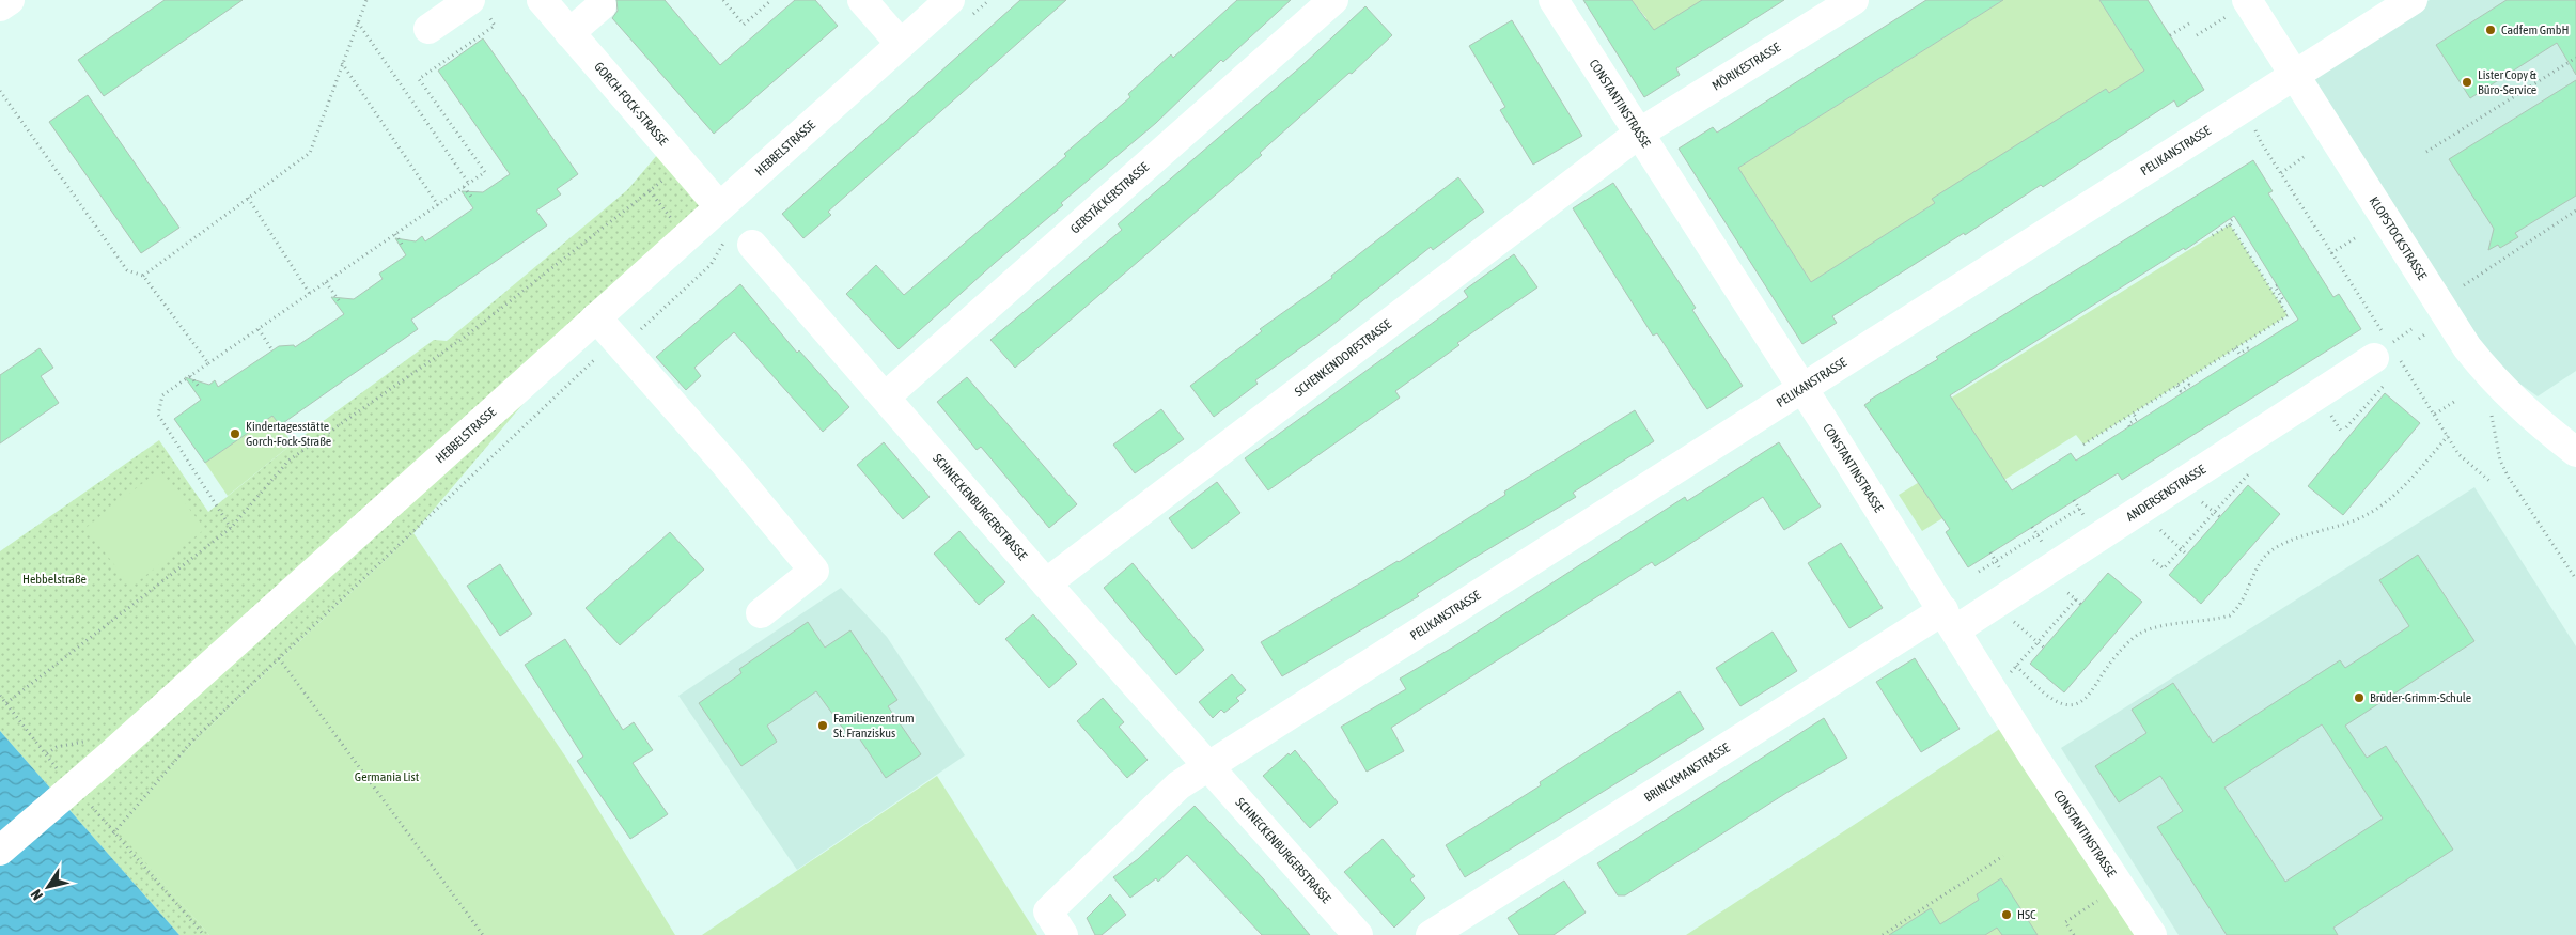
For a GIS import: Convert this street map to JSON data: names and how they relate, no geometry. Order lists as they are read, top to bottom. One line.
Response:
{"streets":{"street":["MÖRIKESTRASSE","CONSTANTINSTRASSE","GORCH-FOCK-STRASSE","HEBBELSTRASSE","PELIKANSTRASSE","GERSTÄCKERSTRASSE","KLOPSTOCKSTRASSE","SCHENKENDORFSTRASSE","ANDERSENSTRASSE","SCHNECKENBURGERSTRASSE","BRINCKMANSTRASSE"]},"crossings":[["MÖRIKESTRASSE","CONSTANTINSTRASSE"],["MÖRIKESTRASSE","SCHENKENDORFSTRASSE"],["CONSTANTINSTRASSE","PELIKANSTRASSE"],["CONSTANTINSTRASSE","SCHENKENDORFSTRASSE"],["CONSTANTINSTRASSE","ANDERSENSTRASSE"],["CONSTANTINSTRASSE","BRINCKMANSTRASSE"],["GORCH-FOCK-STRASSE","HEBBELSTRASSE"],["PELIKANSTRASSE","KLOPSTOCKSTRASSE"],["PELIKANSTRASSE","SCHNECKENBURGERSTRASSE"],["GERSTÄCKERSTRASSE","SCHNECKENBURGERSTRASSE"],["SCHENKENDORFSTRASSE","SCHNECKENBURGERSTRASSE"],["ANDERSENSTRASSE","BRINCKMANSTRASSE"]],"parks":["Hebbelstraße","Germania List"],"places":["Cadfem GmbH","Lister Copy & Büro-Service","Kindertagesstätte Gorch-Fock-Straße","Brüder-Grimm-Schule","Familienzentrum St. Franziskus","HSC"],"north":"bottom left"}
